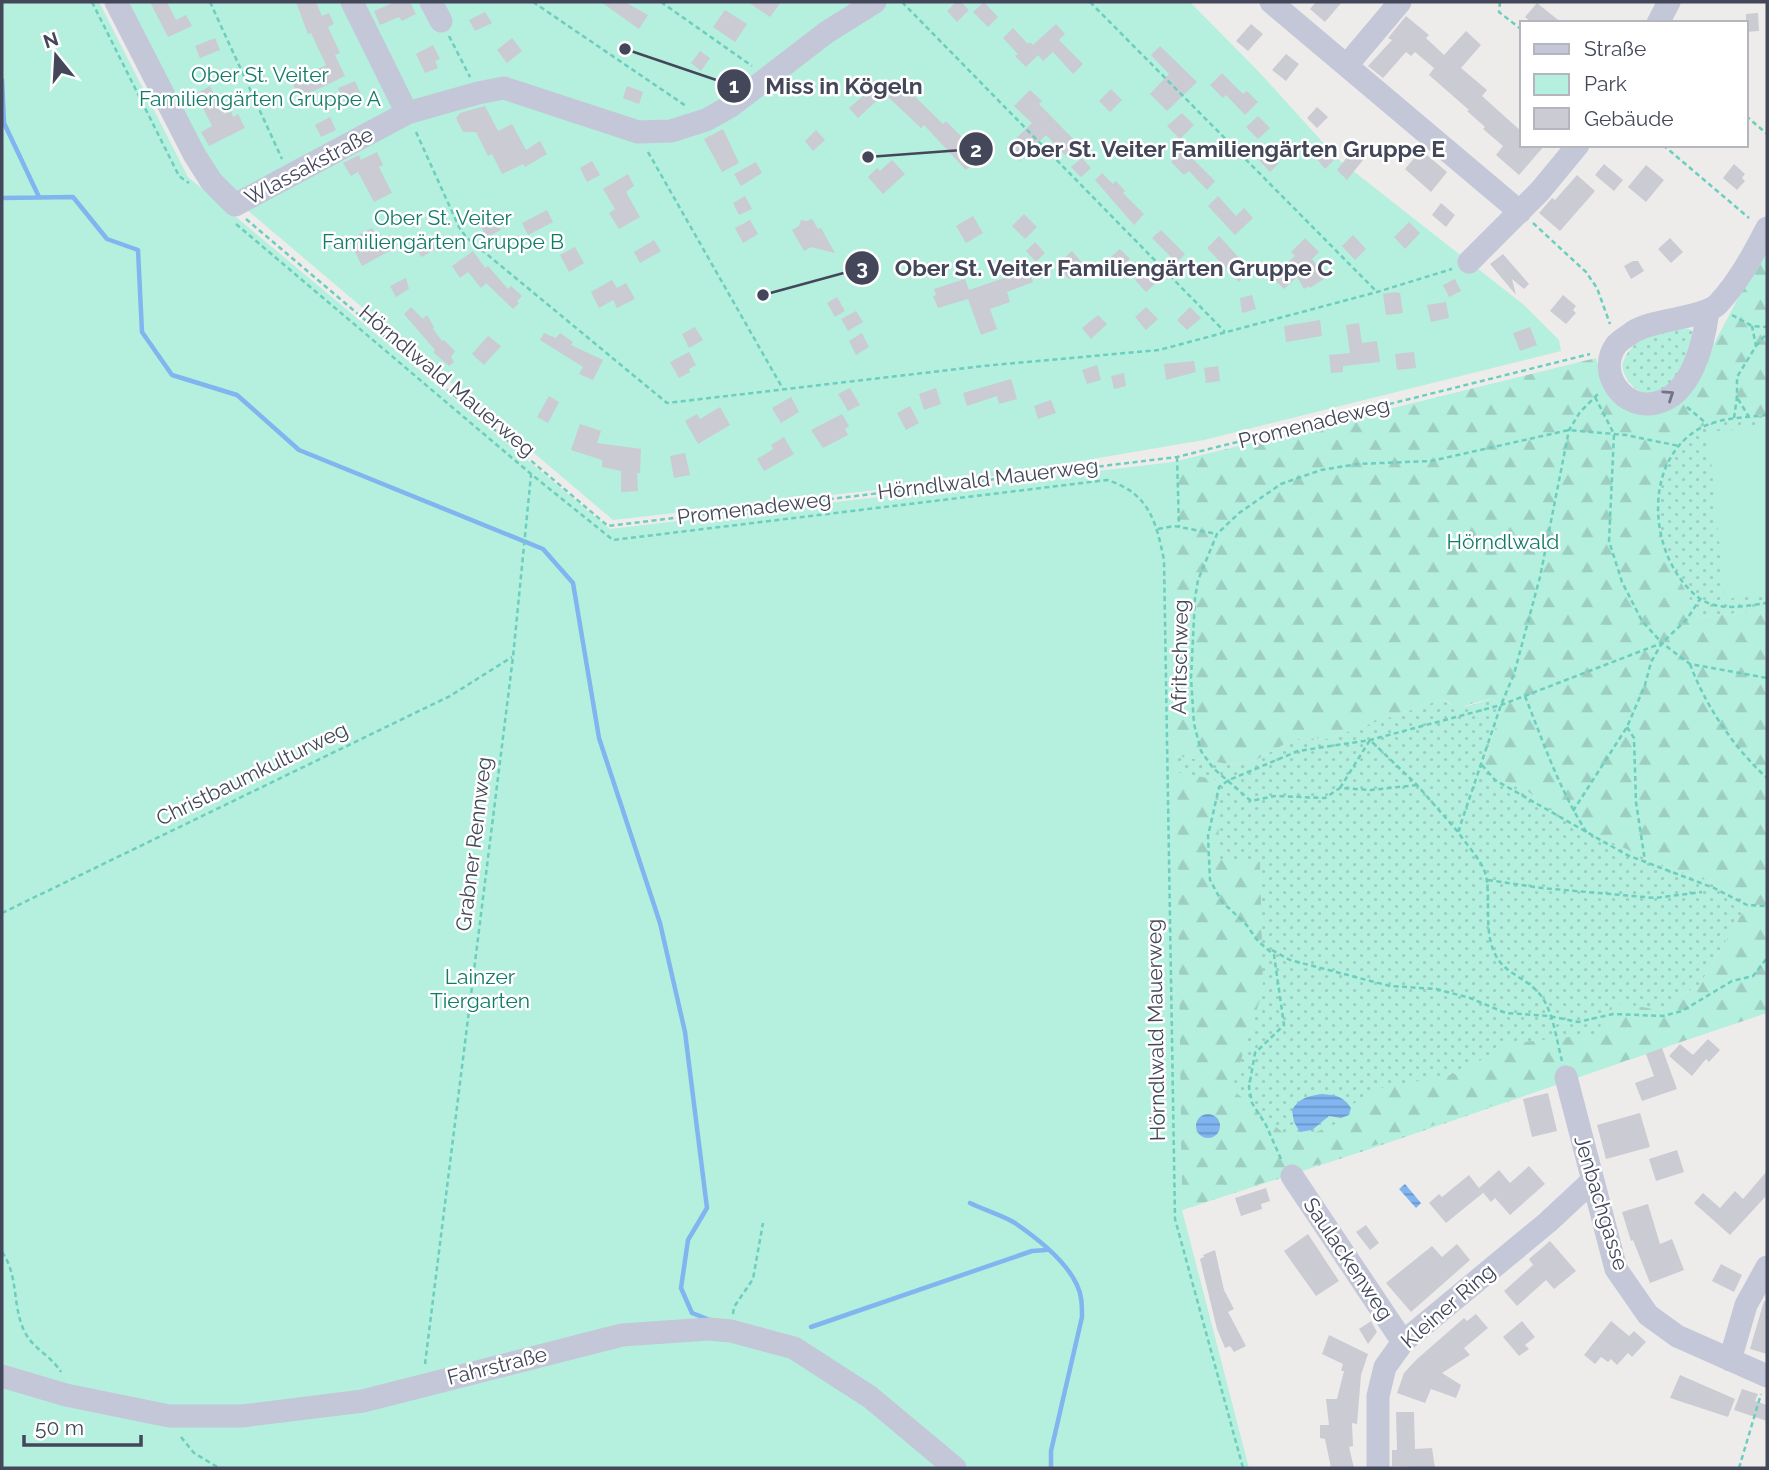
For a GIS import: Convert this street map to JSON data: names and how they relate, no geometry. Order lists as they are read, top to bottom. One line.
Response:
{"streets":{"street":["Wlassakstraße","Jenbachgasse","Saulackenweg","Kleiner Ring","Fahrstraße"],"path":["Hörndlwald Mauerweg","Promenadeweg","Afritschweg","Christbaumkulturweg","Grabner Rennweg"]},"crossings":[["Wlassakstraße","Hörndlwald Mauerweg"],["Wlassakstraße","Promenadeweg"],["Hörndlwald Mauerweg","Promenadeweg"],["Hörndlwald Mauerweg","Grabner Rennweg"],["Christbaumkulturweg","Grabner Rennweg"],["Grabner Rennweg","Fahrstraße"],["Jenbachgasse","Kleiner Ring"],["Saulackenweg","Kleiner Ring"]],"parks":["Ober St. Veiter Familiengärten Gruppe A","Ober St. Veiter Familiengärten Gruppe B","Hörndlwald","Lainzer Tiergarten"],"places":["Miss in Kögeln","Ober St. Veiter Familiengärten Gruppe E","Ober St. Veiter Familiengärten Gruppe C"],"legend":["Straße","Park","Gebäude"],"scale_bar":"50 m","north":"top"}
